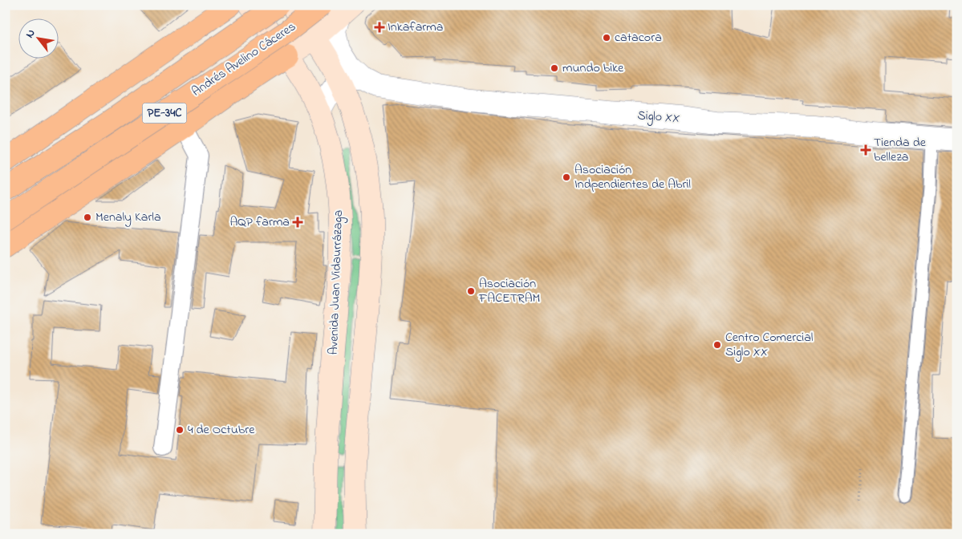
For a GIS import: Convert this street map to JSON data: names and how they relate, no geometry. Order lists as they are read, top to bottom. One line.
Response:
{"streets":{"highway":["Andrés Avelino Cáceres","PE-34C"],"main road":["Avenida Juan Vidaurrázaga"],"street":["Siglo XX"]},"crossings":[["Andrés Avelino Cáceres","Siglo XX"],["Andrés Avelino Cáceres","Avenida Juan Vidaurrázaga"]],"places":{"health":["Inkafarma","Tienda de belleza","AQP farma"],"other":["catacora","mundo bike","Asociación Indpendientes de Abril","Menaly Karla","Asociación FACETRAM","Centro Comercial Siglo XX","4 de Octubre"]},"north":"top left"}
